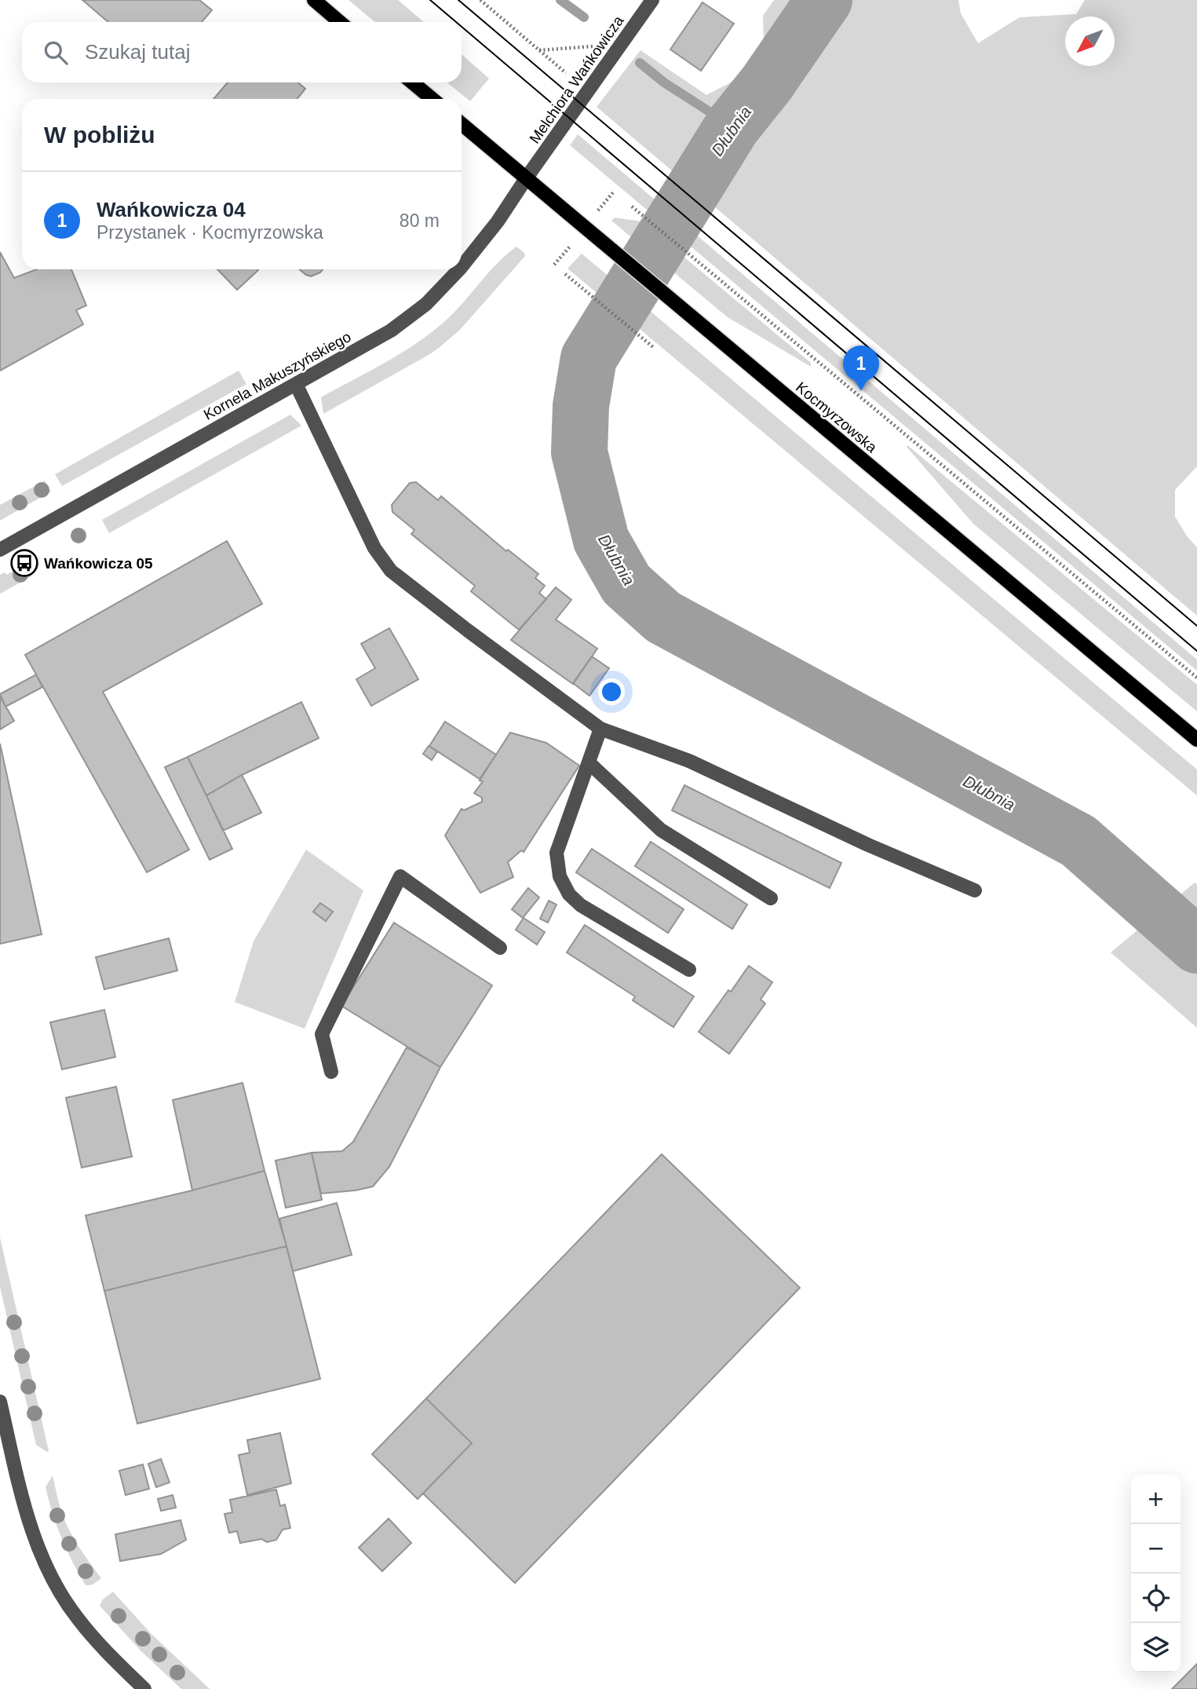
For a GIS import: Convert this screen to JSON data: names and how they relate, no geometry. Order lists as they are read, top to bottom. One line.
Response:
{"streets":{"main road":["Kocmyrzowska"],"street":["Melchiora Wańkowicza","Kornela Makuszyńskiego"]},"crossings":[["Melchiora Wańkowicza","Kornela Makuszyńskiego"],["Melchiora Wańkowicza","Kocmyrzowska"],["Kornela Makuszyńskiego","Kocmyrzowska"]],"water":["Dłubnia"],"places":{"bus stop":["Wańkowicza 05"]},"north":"bottom left","page":{"search":"Szukaj tutaj","heading":"W pobliżu","list":[{"mark":"1","name":"Wańkowicza 04","note":"Przystanek · Kocmyrzowska","value":"80 m"}],"pins":"1","map_buttons":["+","−"]}}
